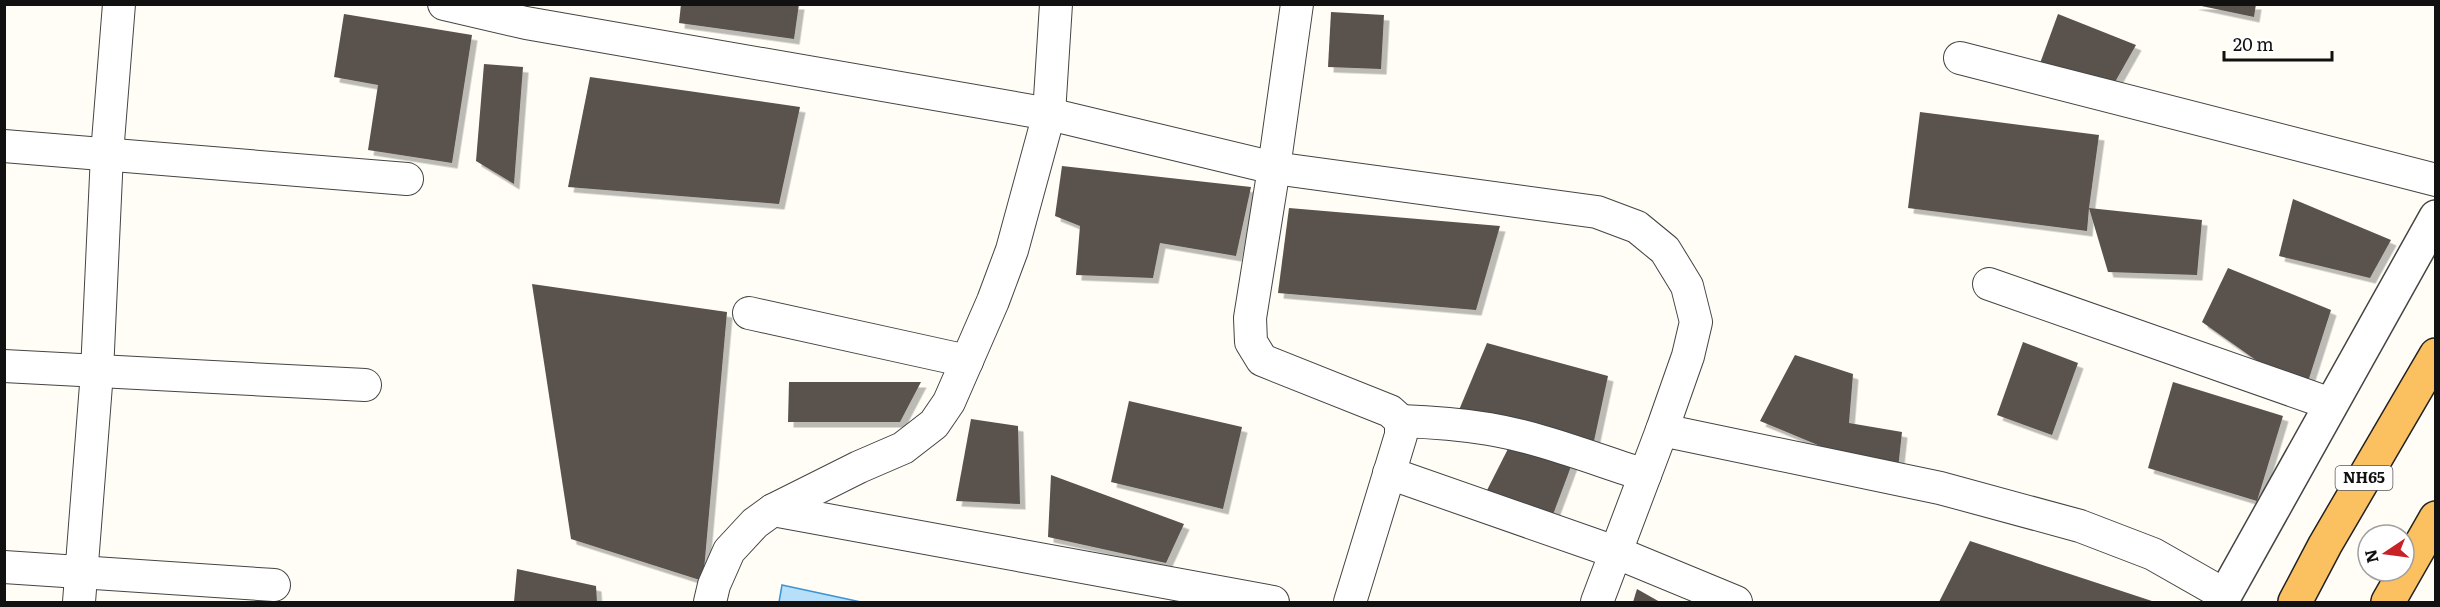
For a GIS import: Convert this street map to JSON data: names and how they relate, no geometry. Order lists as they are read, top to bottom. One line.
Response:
{"streets":{"highway":["NH65"]},"scale_bar":"20 m","north":"left"}
